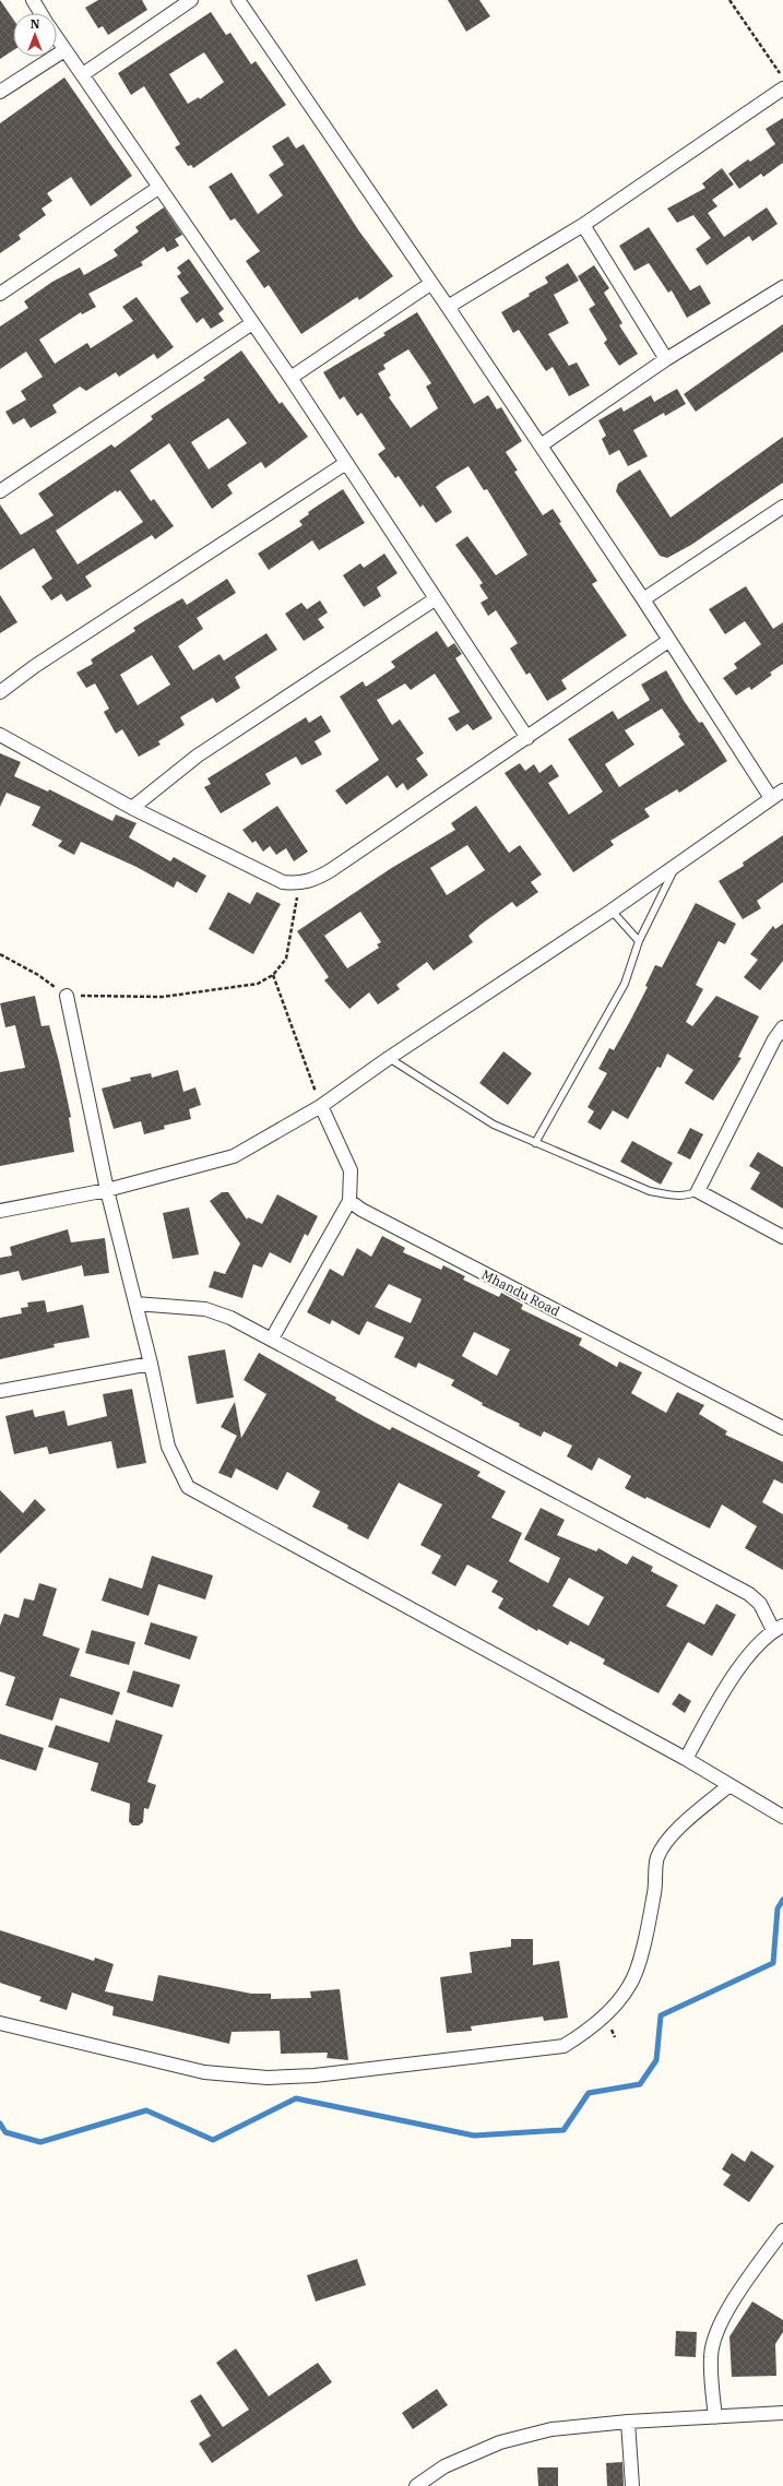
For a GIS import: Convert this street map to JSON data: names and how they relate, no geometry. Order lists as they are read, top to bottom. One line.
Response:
{"streets":{"street":["Mhandu Road"]},"north":"top"}
